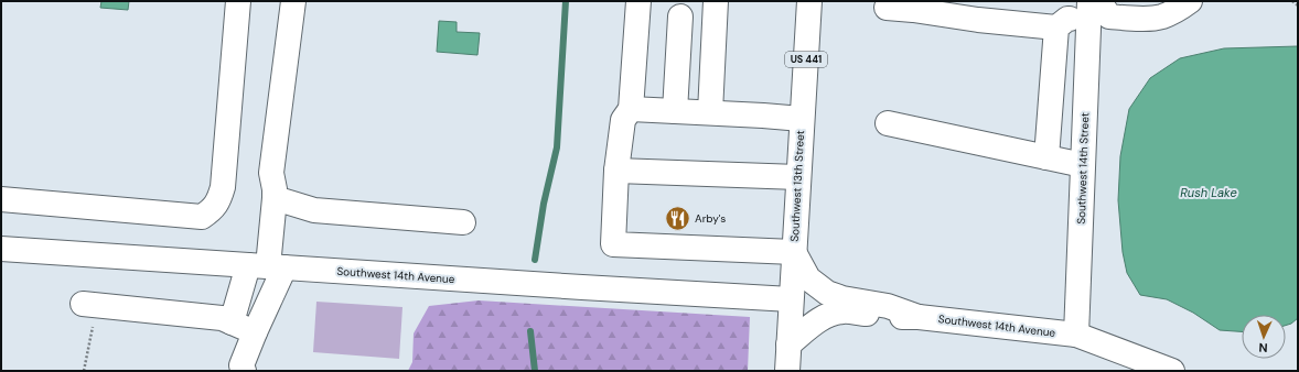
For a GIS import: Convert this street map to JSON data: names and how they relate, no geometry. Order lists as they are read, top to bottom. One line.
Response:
{"streets":{"street":["US 441","Southwest 14th Street","Southwest 13th Street","Southwest 14th Avenue"]},"crossings":[["Southwest 14th Street","Southwest 14th Avenue"],["Southwest 13th Street","Southwest 14th Avenue"]],"water":["Rush Lake"],"places":{"restaurant":["Arby's"]},"north":"bottom"}
